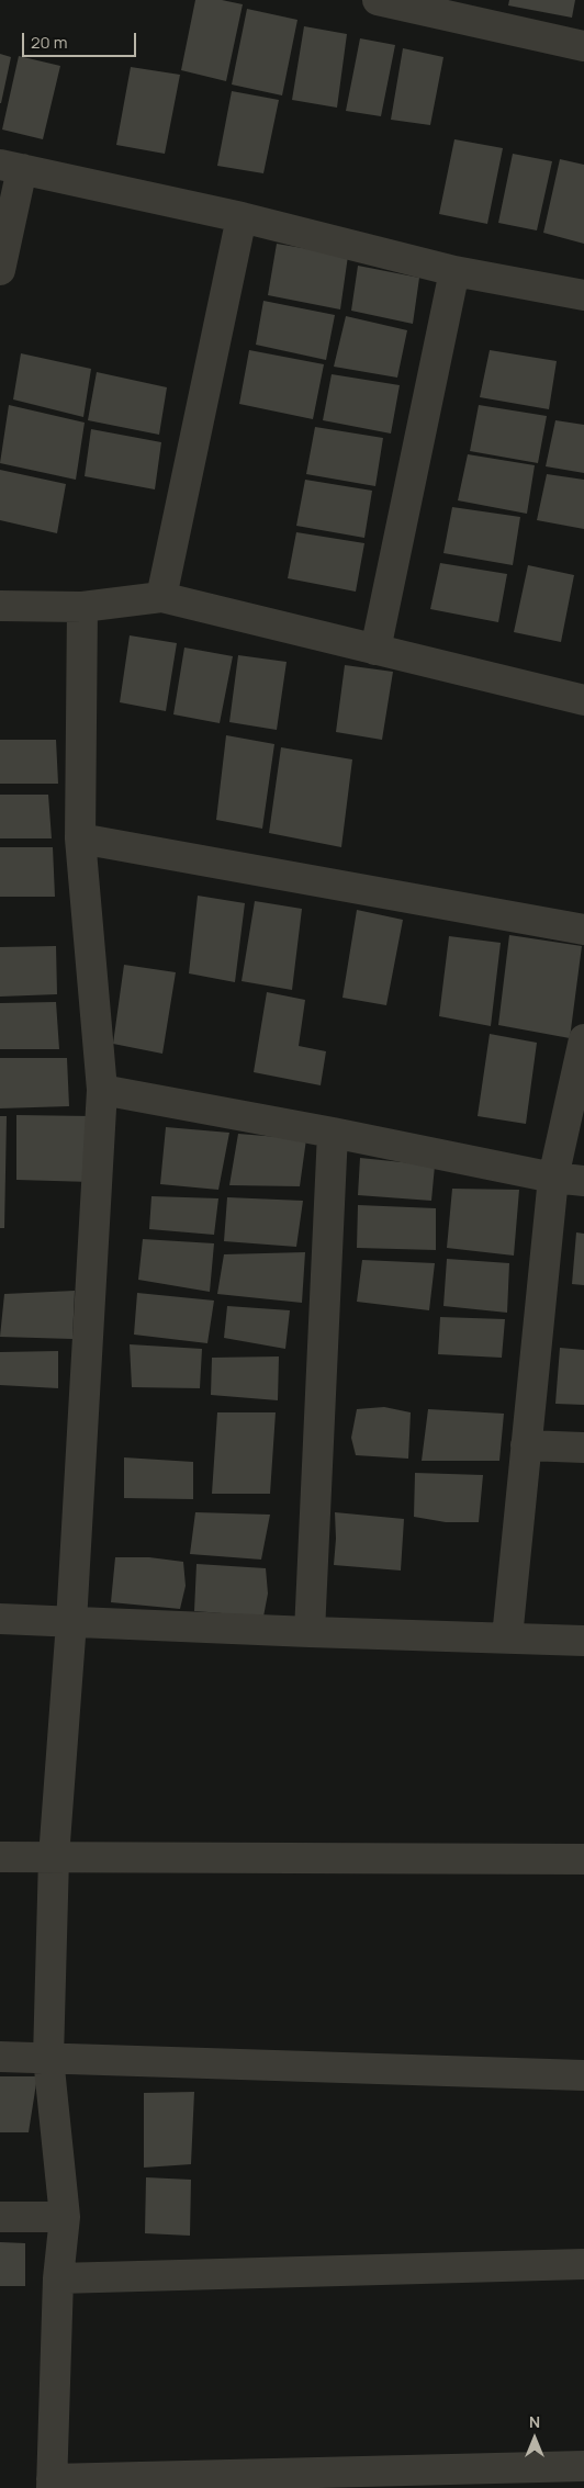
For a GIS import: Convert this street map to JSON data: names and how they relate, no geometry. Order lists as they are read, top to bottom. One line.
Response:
{"scale_bar":"20 m","north":"top"}
